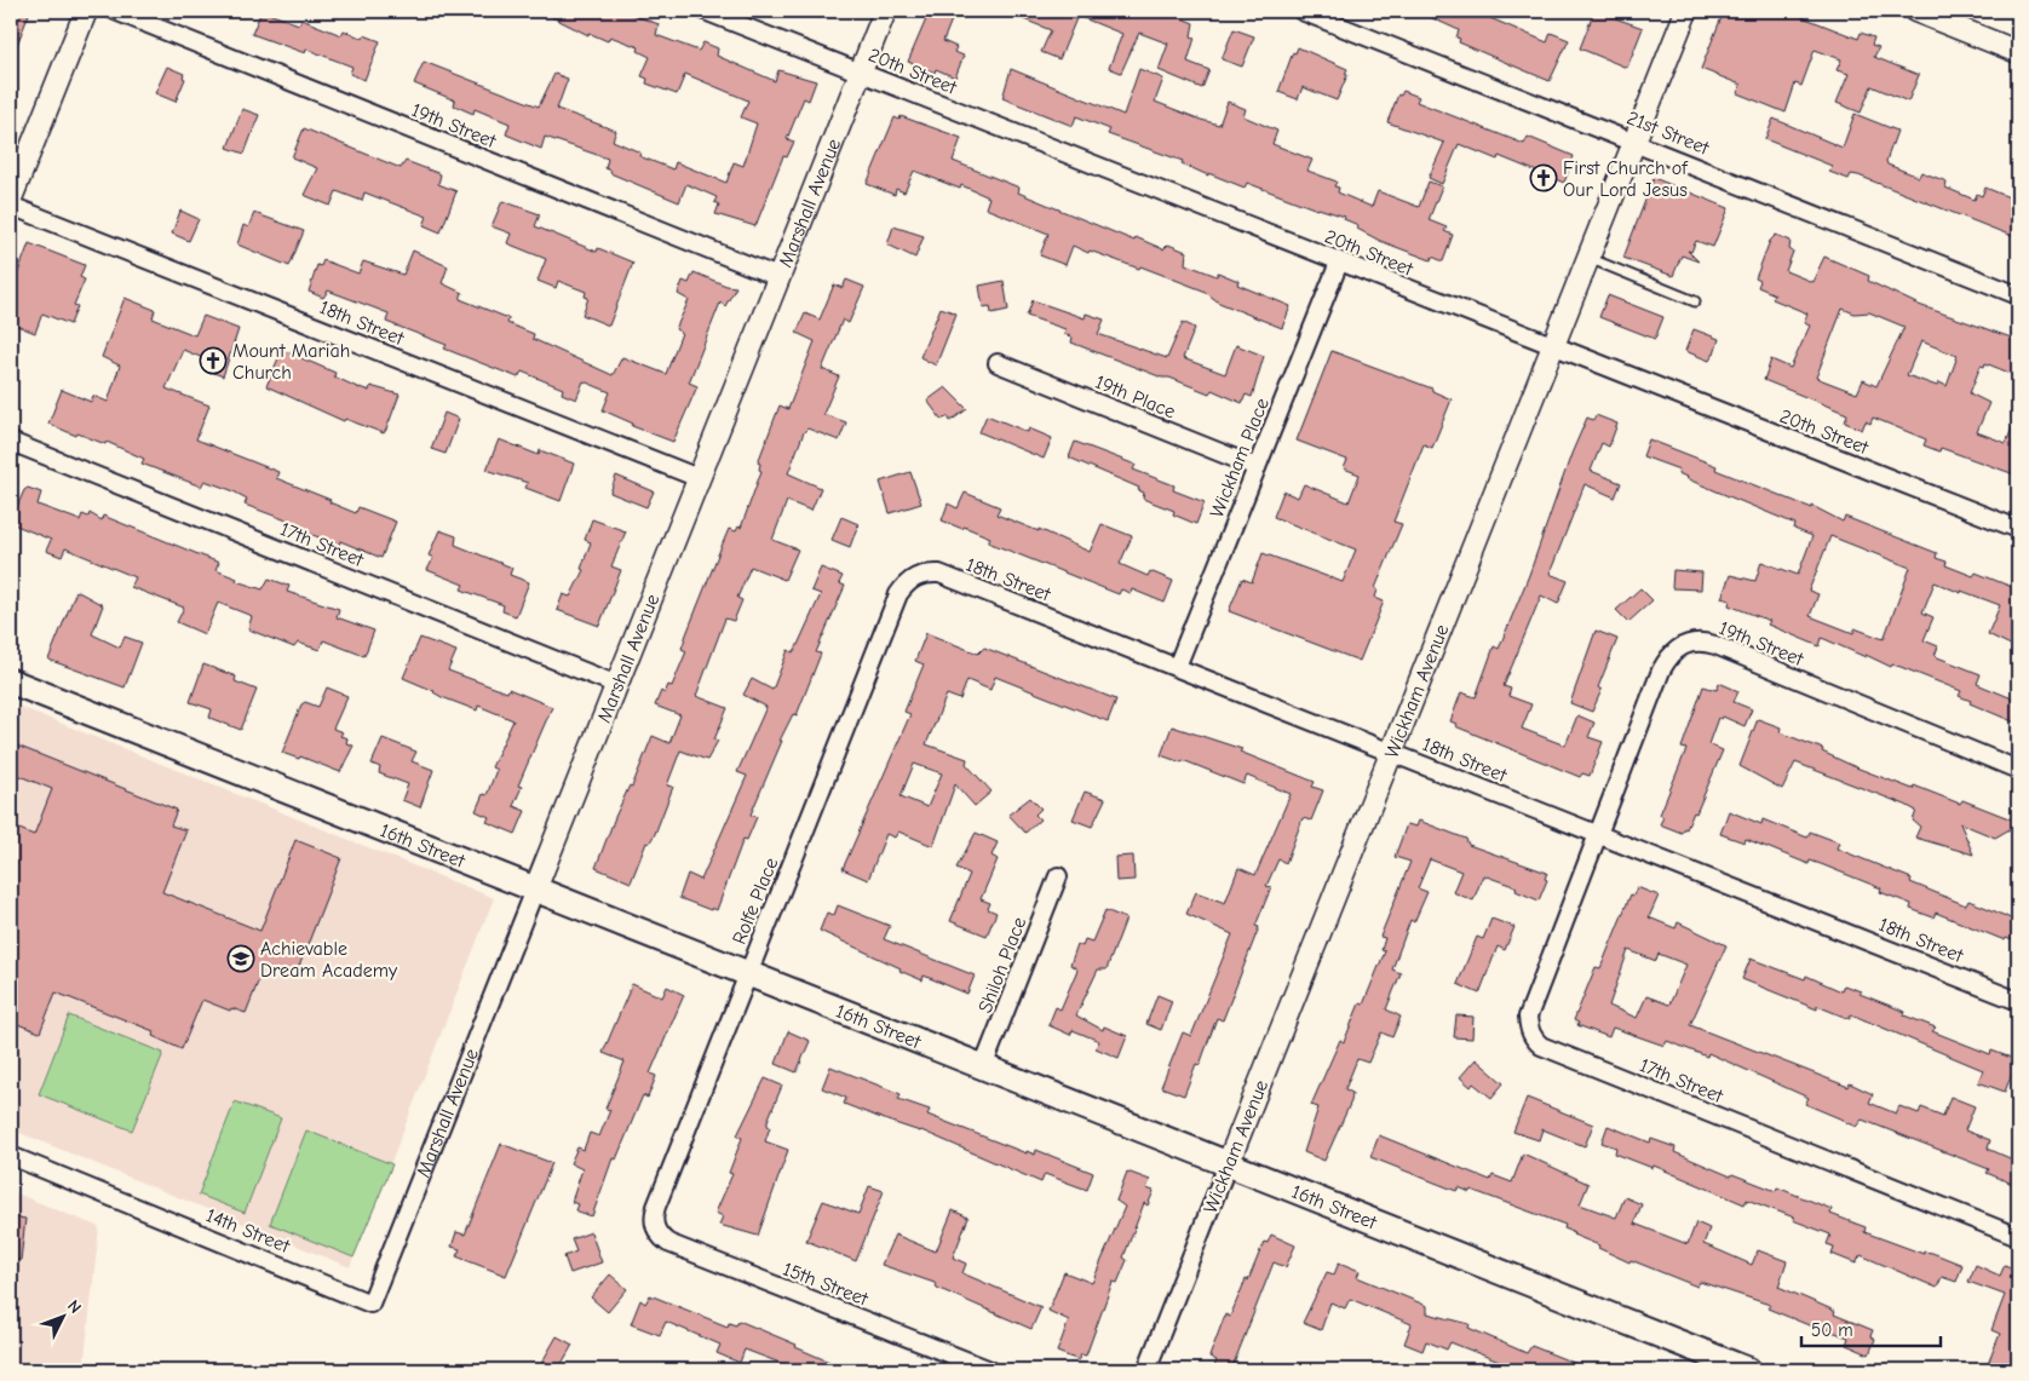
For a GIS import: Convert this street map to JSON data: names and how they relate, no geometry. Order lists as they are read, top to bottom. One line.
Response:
{"streets":{"main road":["16th Street"],"street":["20th Street","19th Street","21st Street","Marshall Avenue","18th Street","19th Place","Wickham Place","17th Street","Wickham Avenue","Rolfe Place","Shiloh Place","14th Street","15th Street"]},"crossings":[["20th Street","Marshall Avenue"],["20th Street","Wickham Place"],["20th Street","Wickham Avenue"],["19th Street","Marshall Avenue"],["19th Street","18th Street"],["19th Street","17th Street"],["21st Street","Wickham Avenue"],["Marshall Avenue","18th Street"],["Marshall Avenue","17th Street"],["Marshall Avenue","16th Street"],["Marshall Avenue","14th Street"],["18th Street","Wickham Place"],["18th Street","17th Street"],["18th Street","Wickham Avenue"],["18th Street","Rolfe Place"],["19th Place","Wickham Place"],["Wickham Avenue","16th Street"],["16th Street","Rolfe Place"],["16th Street","Shiloh Place"],["Rolfe Place","15th Street"]],"places":{"church":["First Church of Our Lord Jesus","Mount Mariah Church"],"school or university":["Achievable Dream Academy"]},"scale_bar":"50 m","north":"top right"}
